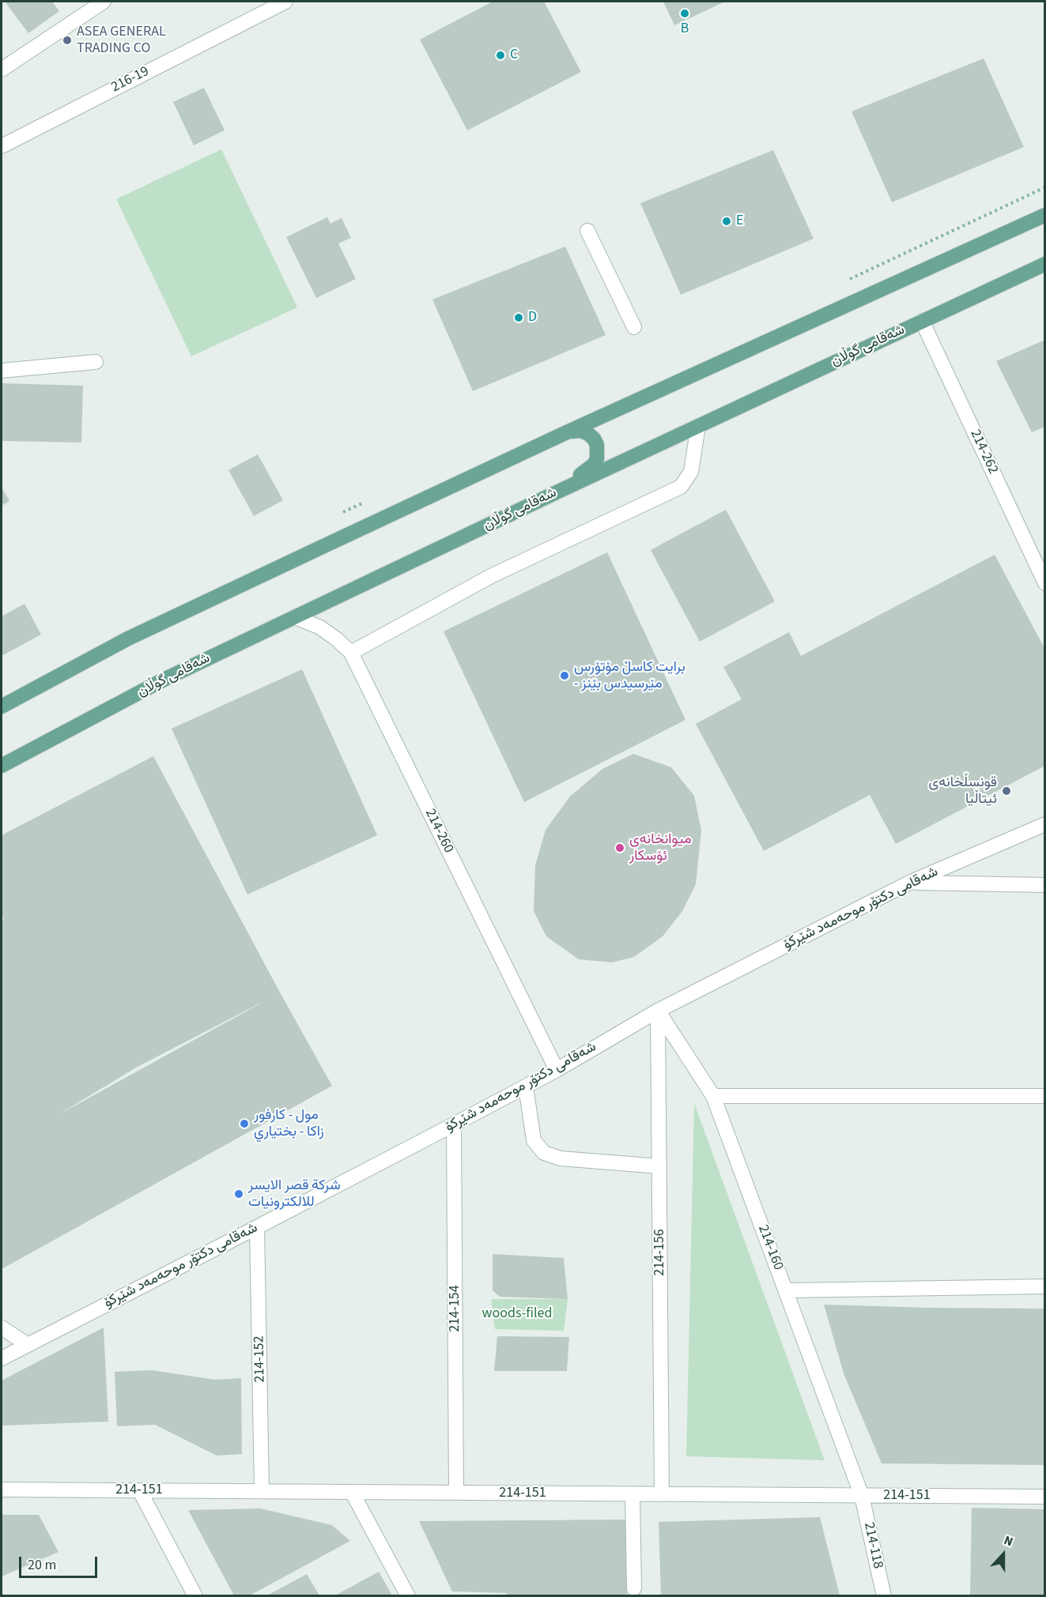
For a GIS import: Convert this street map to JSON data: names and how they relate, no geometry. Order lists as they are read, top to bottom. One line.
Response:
{"streets":{"main road":["شەقامی گوڵان"],"street":["216-19","214-262","214-260","شەقامی دکتۆر موحەمەد شێرکۆ","214-160","214-156","214-154","214-152","214-151","214-118"]},"crossings":[["شەقامی گوڵان","214-262"],["شەقامی گوڵان","214-260"],["214-260","شەقامی دکتۆر موحەمەد شێرکۆ"],["شەقامی دکتۆر موحەمەد شێرکۆ","214-160"],["شەقامی دکتۆر موحەمەد شێرکۆ","214-156"],["شەقامی دکتۆر موحەمەد شێرکۆ","214-154"],["شەقامی دکتۆر موحەمەد شێرکۆ","214-152"],["214-160","214-156"],["214-160","214-151"],["214-160","214-118"],["214-156","214-151"],["214-154","214-151"],["214-152","214-151"],["214-151","214-118"]],"parks":["woods-filed"],"places":["B","ASEA GENERAL TRADING CO","C","E","D","برایت کاسڵ مۆتۆرس - مێرسیدس بێنز","قونسڵخانەی ئیتاڵیا","میوانخانەی ئۆسکار","مول - كارفور زاكا - بختياري","شركة قصر الايسر للالكترونيات"],"scale_bar":"20 m","north":"top"}
